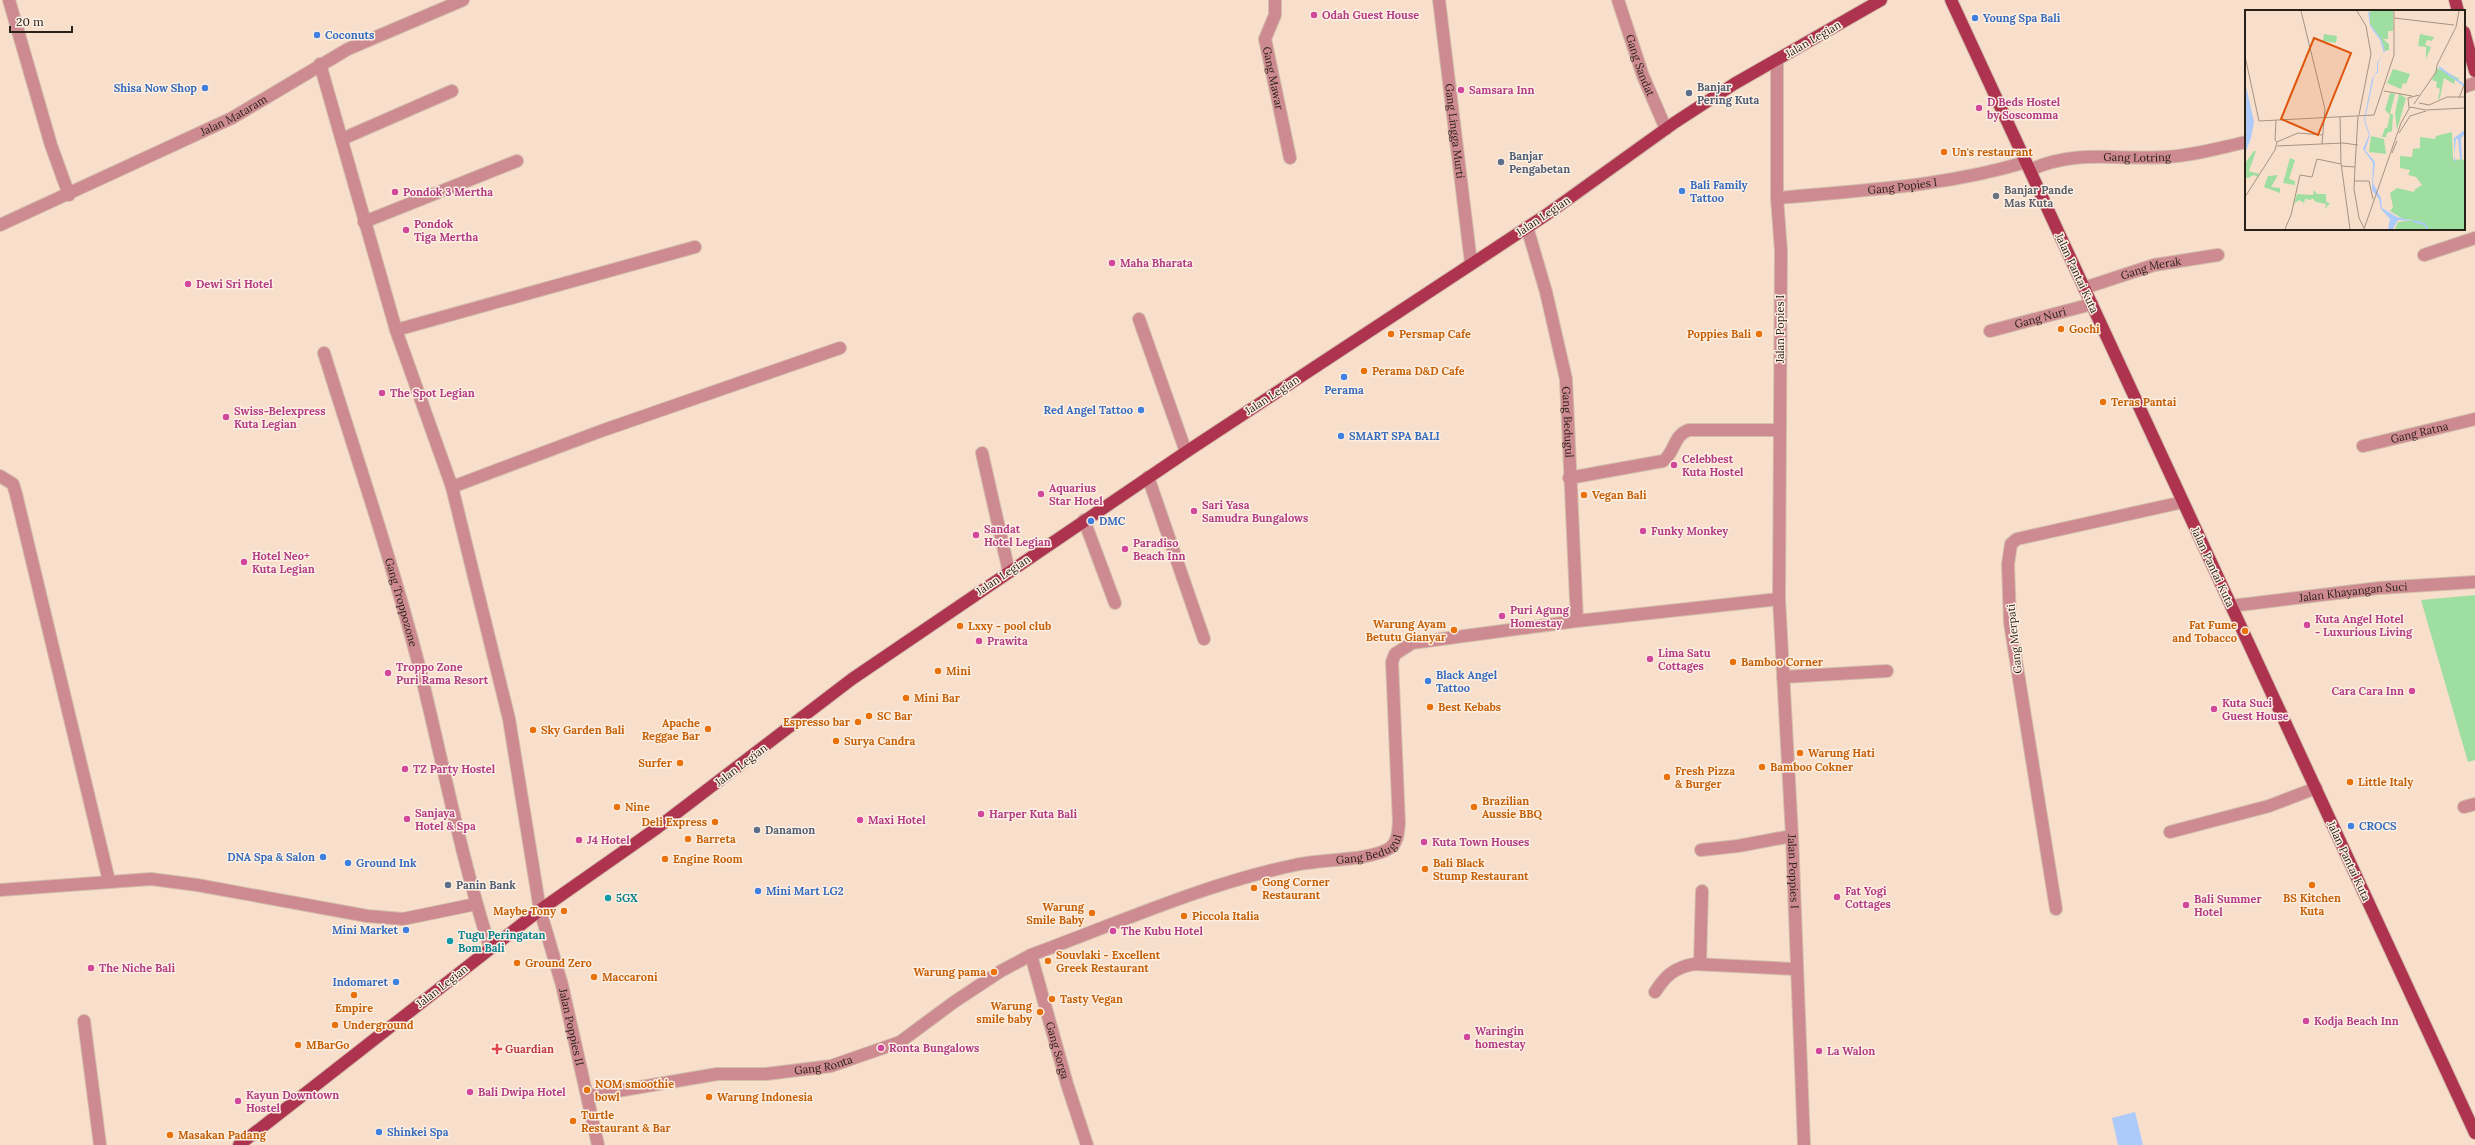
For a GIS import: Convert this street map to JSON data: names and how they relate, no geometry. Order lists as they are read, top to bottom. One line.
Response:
{"streets":{"main road":["Jalan Legian","Jalan Pantai Kuta"],"street":["Gang Sandat","Gang Mawar","Jalan Mataram","Gang Lingga Murti","Gang Lotring","Gang Popies I","Gang Merak","Gang Nuri","Jalan Popies I","Gang Bedugul","Gang Ratna","Jalan Khayangan Suci","Gang Troppozone","Gang Merpati","Jalan Poppies I","Jalan Poppies II","Gang Sorga","Gang Ronta"]},"crossings":[["Jalan Legian","Gang Sandat"],["Jalan Legian","Gang Lingga Murti"],["Jalan Legian","Jalan Popies I"],["Jalan Legian","Gang Bedugul"],["Jalan Legian","Gang Troppozone"],["Jalan Legian","Jalan Poppies II"],["Jalan Mataram","Jalan Poppies II"],["Gang Lotring","Gang Popies I"],["Gang Lotring","Jalan Pantai Kuta"],["Gang Popies I","Jalan Pantai Kuta"],["Gang Popies I","Jalan Popies I"],["Gang Merak","Jalan Pantai Kuta"],["Jalan Pantai Kuta","Gang Nuri"],["Jalan Pantai Kuta","Jalan Khayangan Suci"],["Jalan Pantai Kuta","Gang Merpati"],["Jalan Popies I","Gang Bedugul"],["Jalan Popies I","Jalan Poppies I"],["Gang Bedugul","Jalan Poppies I"],["Gang Bedugul","Gang Sorga"],["Gang Bedugul","Gang Ronta"],["Jalan Poppies II","Gang Ronta"],["Gang Sorga","Gang Ronta"]],"places":{"other":["Odah Guest House","Young Spa Bali","Coconuts","Shisa Now Shop","Samsara Inn","Banjar Pering Kuta","D Beds Hostel by Soscomma","Un's restaurant","Banjar Pengabetan","Bali Family Tattoo","Pondok 3 Mertha","Banjar Pande Mas Kuta","Pondok Tiga Mertha","Maha Bharata","Dewi Sri Hotel","Gochi","Persmap Cafe","Poppies Bali","Perama D&D Cafe","Perama","The Spot Legian","Teras Pantai","Red Angel Tattoo","Swiss-Belexpress Kuta Legian","SMART SPA BALI","Celebbest Kuta Hostel","Aquarius Star Hotel","Vegan Bali","Sari Yasa Samudra Bungalows","DMC","Funky Monkey","Sandat Hotel Legian","Paradiso Beach Inn","Hotel Neo+ Kuta Legian","Puri Agung Homestay","Kuta Angel Hotel - Luxurious Living","Lxxy - pool club","Warung Ayam Betutu Gianyar","Fat Fume and Tobacco","Prawita","Lima Satu Cottages","Bamboo Corner","Mini","Troppo Zone Puri Rama Resort","Black Angel Tattoo","Cara Cara Inn","Mini Bar","Best Kebabs","Kuta Suci Guest House","SC Bar","Espresso bar","Apache Reggae Bar","Sky Garden Bali","Surya Candra","Warung Hati","Surfer","Bamboo Cokner","TZ Party Hostel","Fresh Pizza & Burger","Little Italy","Nine","Brazilian Aussie BBQ","Harper Kuta Bali","Sanjaya Hotel & Spa","Maxi Hotel","Deli Express","CROCS","Danamon","Barreta","J4 Hotel","Kuta Town Houses","DNA Spa & Salon","Engine Room","Ground Ink","Bali Black Stump Restaurant","Panin Bank","BS Kitchen Kuta","Gong Corner Restaurant","Mini Mart LG2","Fat Yogi Cottages","5GX","Bali Summer Hotel","Maybe Tony","Warung Smile Baby","Piccola Italia","Mini Market","The Kubu Hotel","Tugu Peringatan Bom Bali","Souvlaki - Excellent Greek Restaurant","Ground Zero","The Niche Bali","Warung pama","Maccaroni","Indomaret","Empire","Tasty Vegan","Warung smile baby","Kodja Beach Inn","Underground","Waringin homestay","MBarGo","Ronta Bungalows","La Walon","NOM smoothie bowl","Bali Dwipa Hotel","Warung Indonesia","Kayun Downtown Hostel","Turtle Restaurant & Bar","Shinkei Spa","Masakan Padang"],"health":["Guardian"]},"scale_bar":"20 m"}
